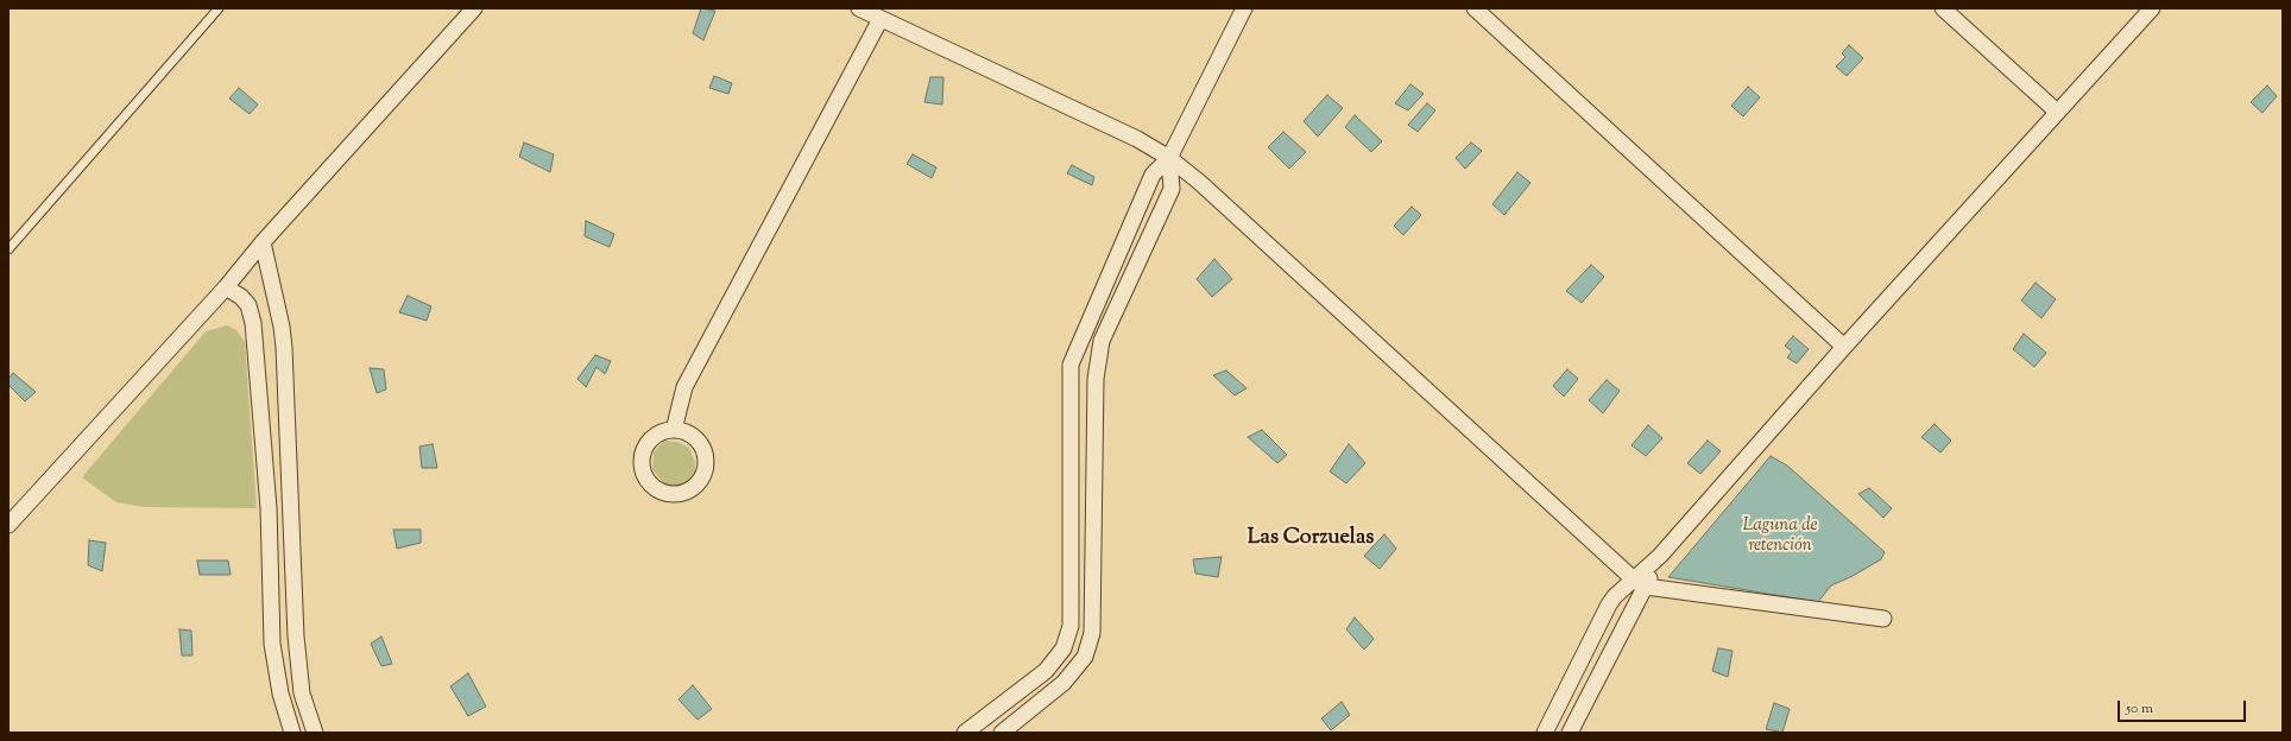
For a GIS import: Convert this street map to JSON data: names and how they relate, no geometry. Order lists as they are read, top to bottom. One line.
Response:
{"districts":["Las Corzuelas"],"water":["Laguna de retención"],"scale_bar":"50 m"}
